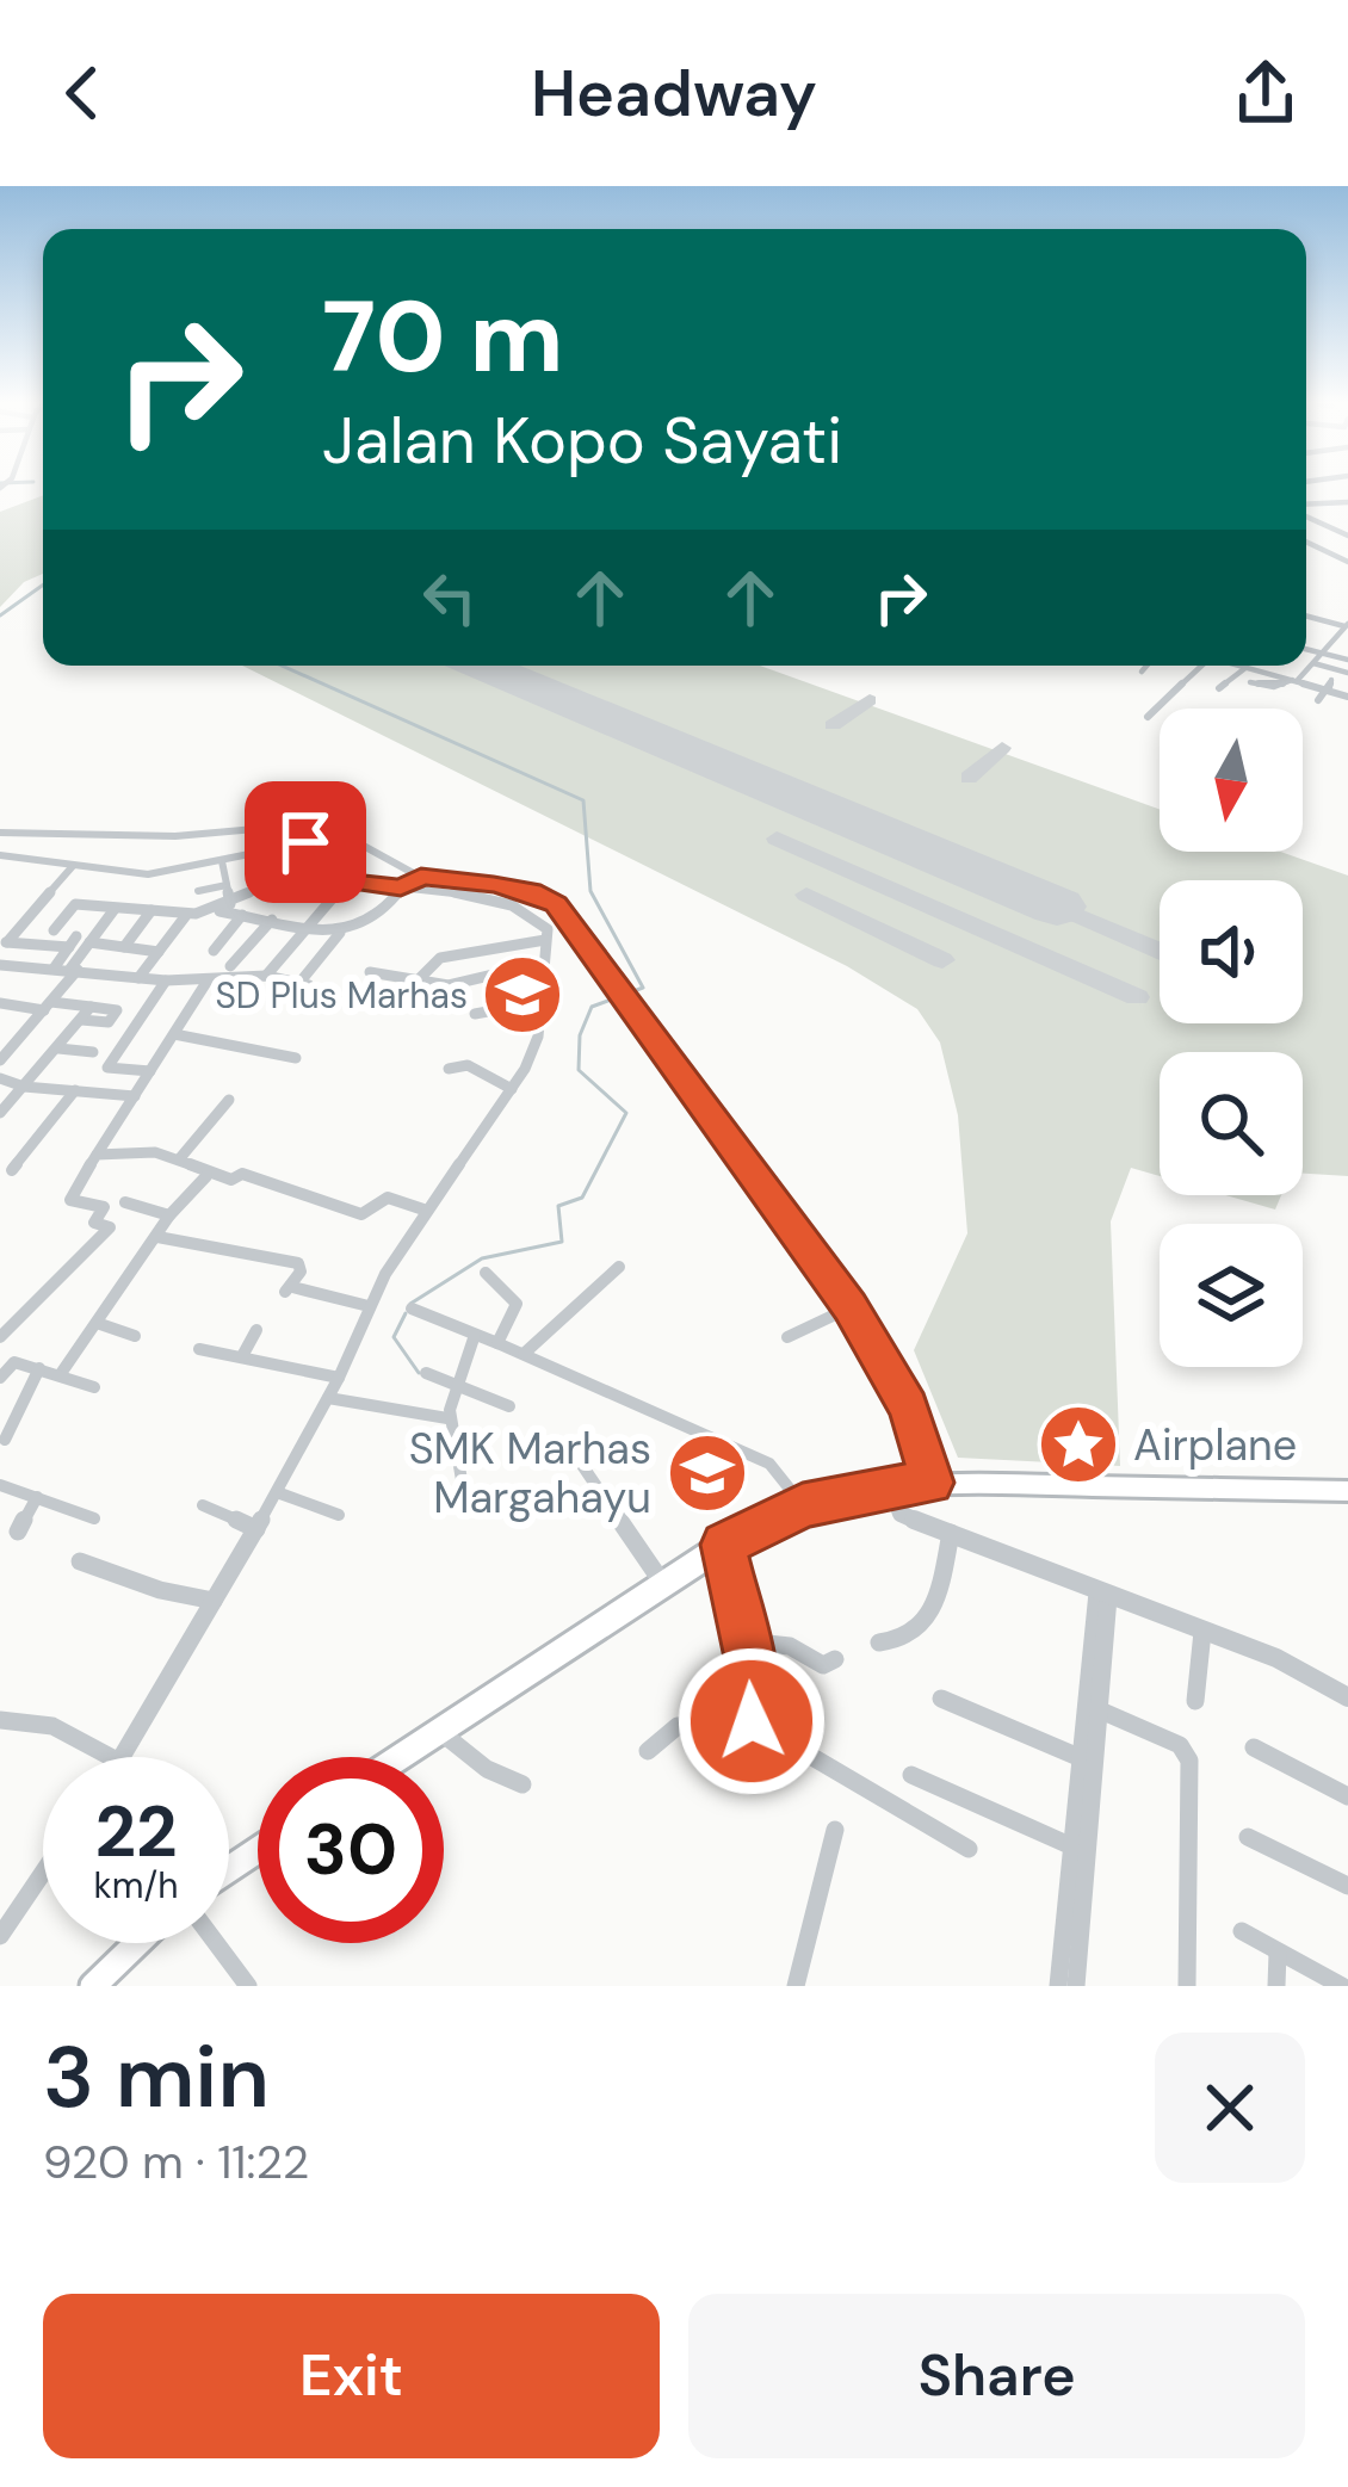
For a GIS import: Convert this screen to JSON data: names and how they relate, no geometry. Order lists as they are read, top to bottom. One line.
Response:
{"places":{"school or university":["SD Plus Marhas","SMK Marhas Margahayu"],"place":["Airplane"]},"north":"bottom","page":{"header":"Headway","turn":["70 m","Jalan Kopo Sayati"],"speed":"22 km/h","limit":"30","heading":["3 min","920 m · 11:22"],"buttons":["Exit","Share"]}}
